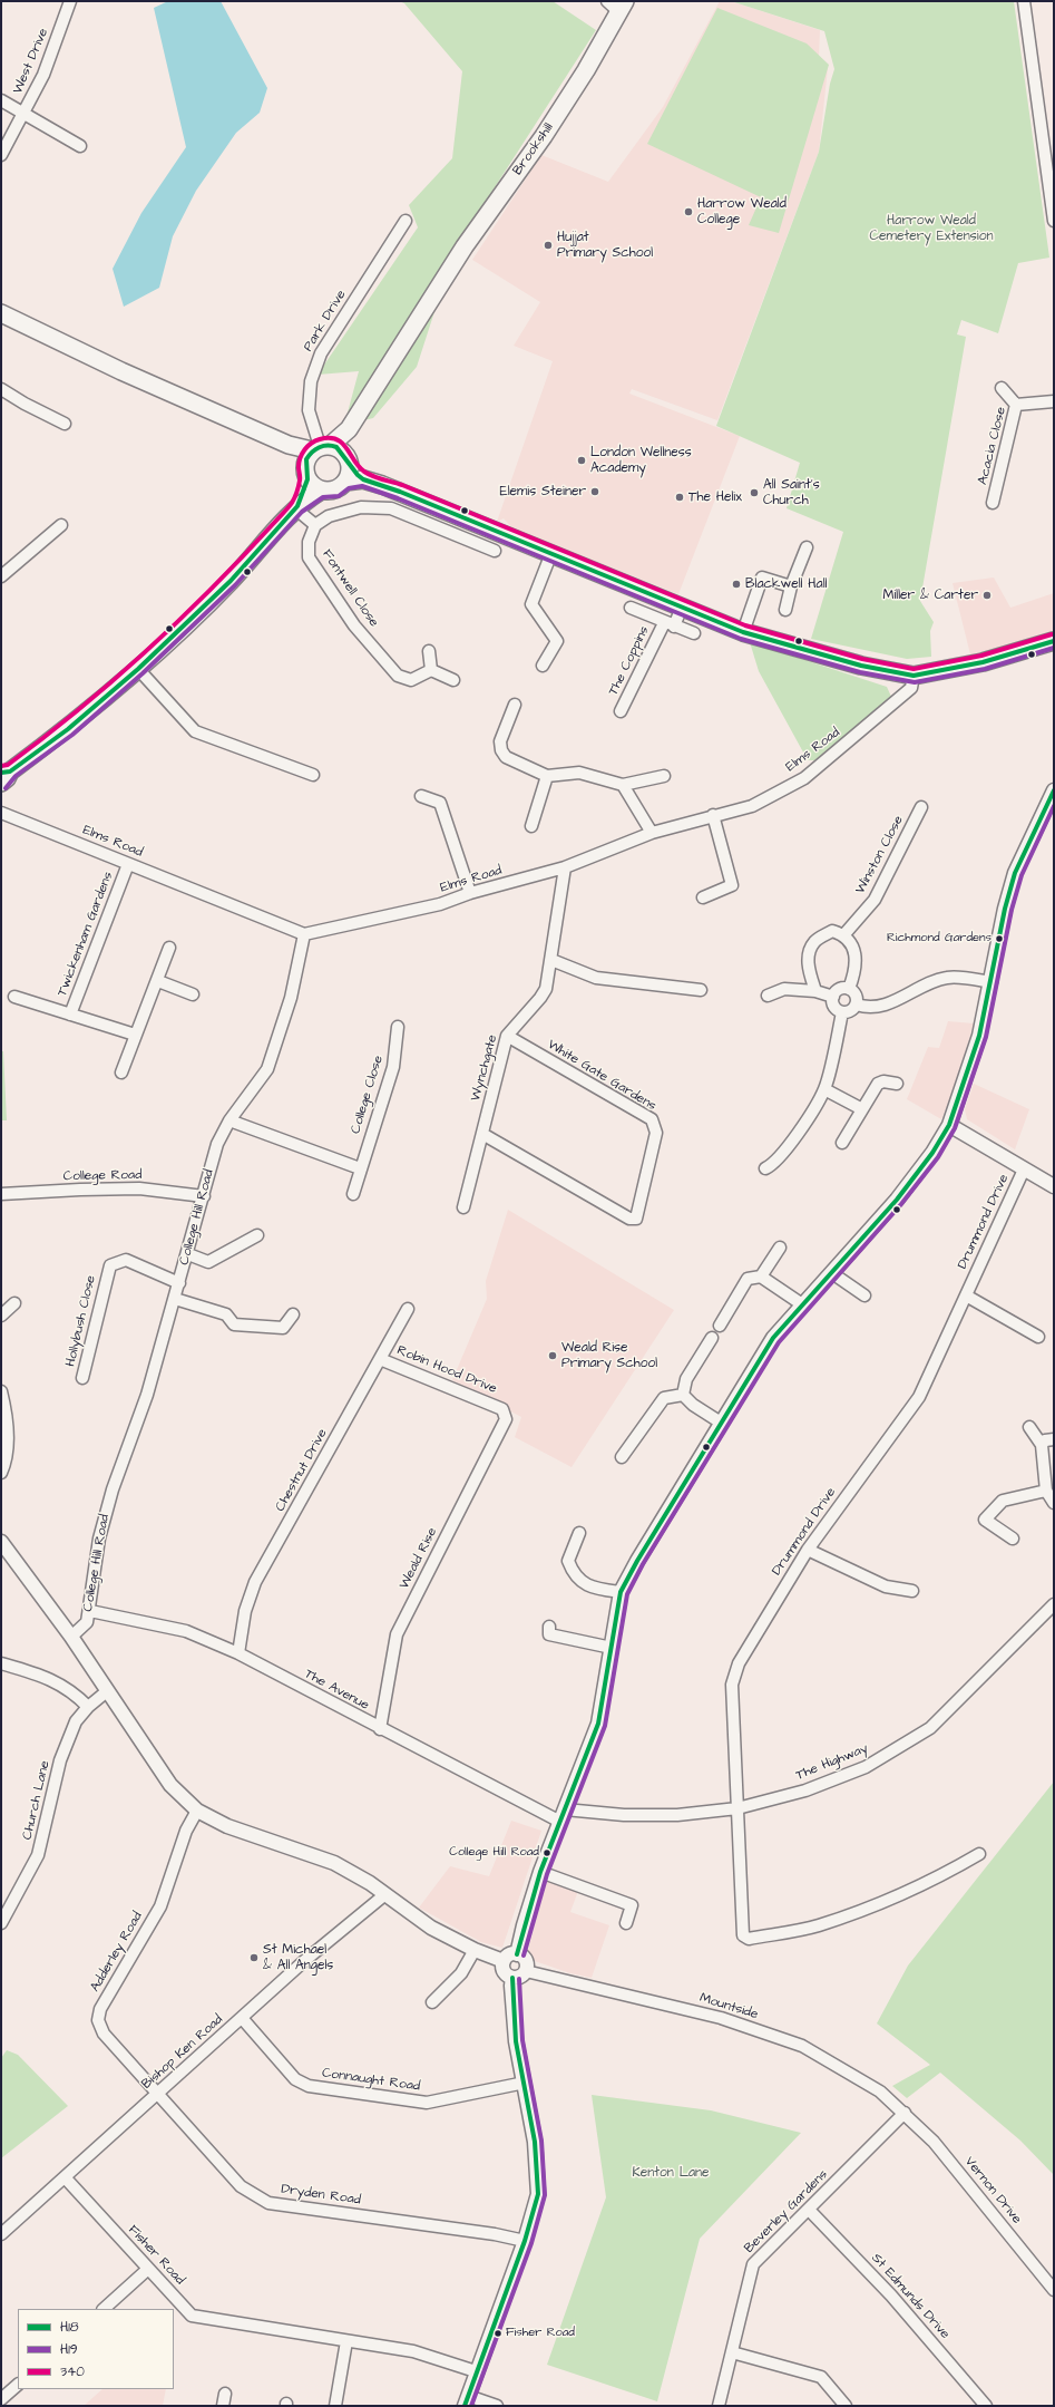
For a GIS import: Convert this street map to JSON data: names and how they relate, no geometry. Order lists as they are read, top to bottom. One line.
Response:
{"streets":{"main road":["Brookshill"],"street":["West Drive","Park Drive","Acacia Close","Fontwell Close","The Coppins","Elms Road","Winston Close","Twickenham Gardens","Wynchgate","White Gate Gardens","College Close","College Road","College Hill Road","Drummond Drive","Hollybush Close","Robin Hood Drive","Chestnut Drive","Weald Rise","The Avenue","The Highway","Church Lane","Adderley Road","Mountside","Bishop Ken Road","Connaught Road","Vernon Drive","Dryden Road","Beverley Gardens","Fisher Road","St Edmunds Drive"]},"crossings":[["Brookshill","Park Drive"],["Elms Road","Twickenham Gardens"],["Elms Road","Wynchgate"],["Elms Road","College Hill Road"],["Wynchgate","White Gate Gardens"],["College Road","College Hill Road"],["College Hill Road","Hollybush Close"],["College Hill Road","The Avenue"],["Drummond Drive","The Highway"],["Robin Hood Drive","Chestnut Drive"],["Robin Hood Drive","Weald Rise"],["Chestnut Drive","The Avenue"],["Weald Rise","The Avenue"],["The Avenue","The Highway"],["Adderley Road","Bishop Ken Road"],["Adderley Road","Dryden Road"],["Mountside","Vernon Drive"],["Mountside","Beverley Gardens"],["Bishop Ken Road","Connaught Road"],["Bishop Ken Road","Dryden Road"],["Bishop Ken Road","Fisher Road"],["Vernon Drive","Beverley Gardens"],["Beverley Gardens","St Edmunds Drive"]],"parks":["Harrow Weald Cemetery Extension","Kenton Lane"],"places":["Harrow Weald College","Hujjat Primary School","London Wellness Academy","Elemis Steiner","All Saint's Church","The Helix","Blackwell Hall","Miller & Carter","Richmond Gardens","Weald Rise Primary School","College Hill Road","St Michael & All Angels","Fisher Road"],"lines":["transit line 340","transit line H18","transit line H19"],"legend":["H18","H19","340"]}
